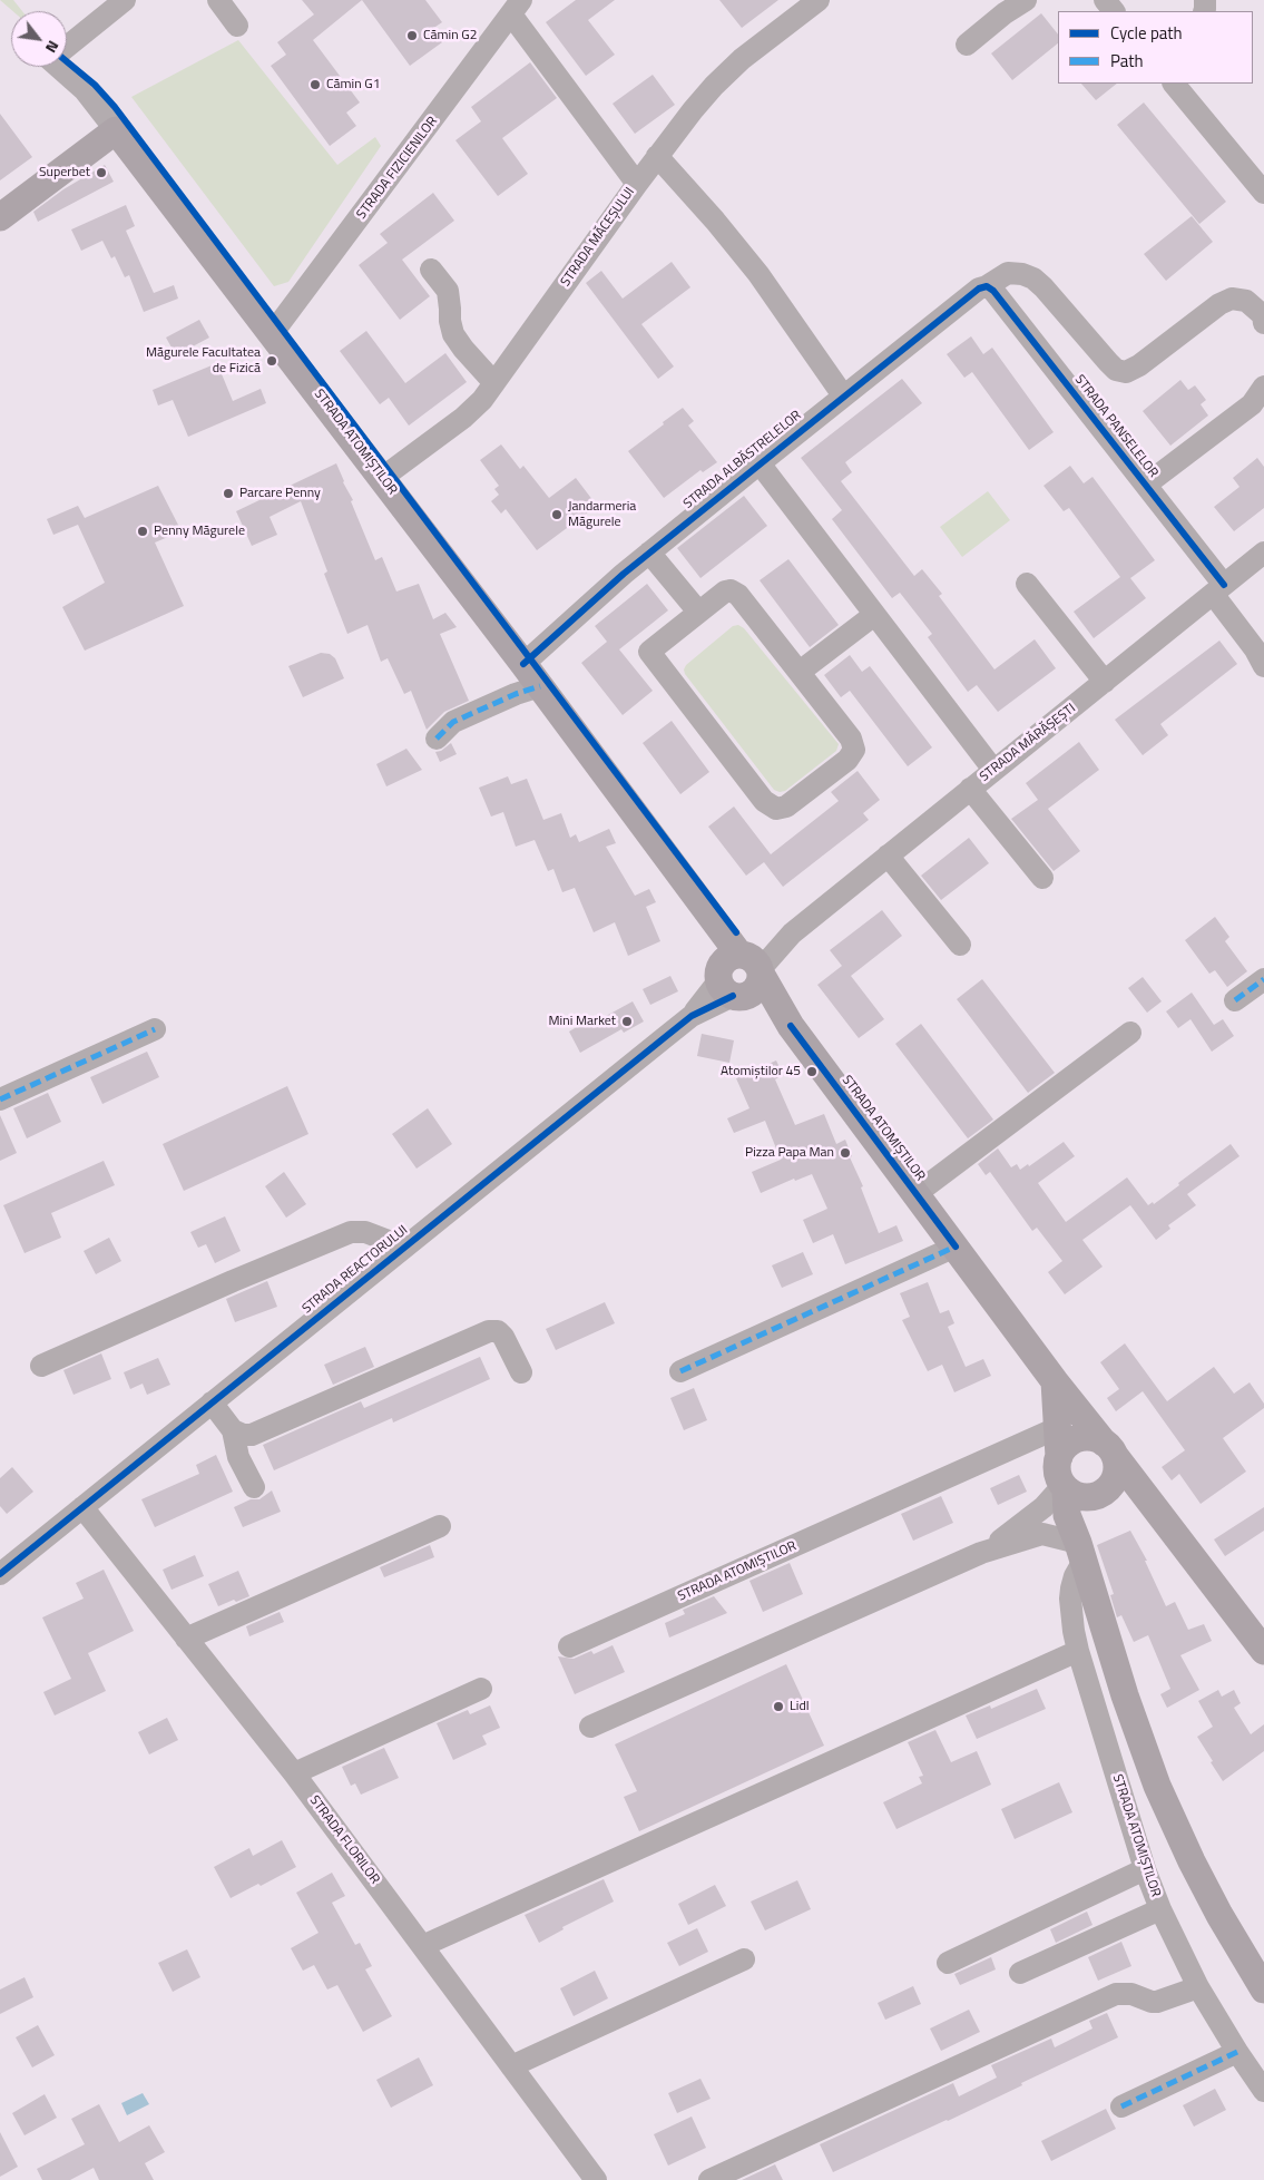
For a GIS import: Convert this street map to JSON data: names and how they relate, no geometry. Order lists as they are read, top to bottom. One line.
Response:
{"streets":{"main road":["STRADA ATOMIȘTILOR"],"street":["STRADA FIZICIENILOR","STRADA MĂCEȘULUI","STRADA PANSELELOR","STRADA ALBĂSTRELELOR","STRADA MĂRĂȘEȘTI","STRADA REACTORULUI","STRADA FLORILOR"]},"crossings":[["STRADA FIZICIENILOR","STRADA ATOMIȘTILOR"],["STRADA MĂCEȘULUI","STRADA ATOMIȘTILOR"],["STRADA PANSELELOR","STRADA ALBĂSTRELELOR"],["STRADA PANSELELOR","STRADA MĂRĂȘEȘTI"],["STRADA ATOMIȘTILOR","STRADA ALBĂSTRELELOR"],["STRADA ATOMIȘTILOR","STRADA MĂRĂȘEȘTI"],["STRADA ATOMIȘTILOR","STRADA REACTORULUI"],["STRADA ALBĂSTRELELOR","STRADA MĂRĂȘEȘTI"],["STRADA MĂRĂȘEȘTI","STRADA REACTORULUI"],["STRADA REACTORULUI","STRADA FLORILOR"]],"places":["Cămin G2","Cămin G1","Superbet","Măgurele Facultatea de Fizică","Parcare Penny","Jandarmeria Măgurele","Penny Măgurele","Mini Market","Atomiștilor 45","Pizza Papa Man","Lidl"],"legend":["Cycle path","Path"],"north":"bottom right"}
